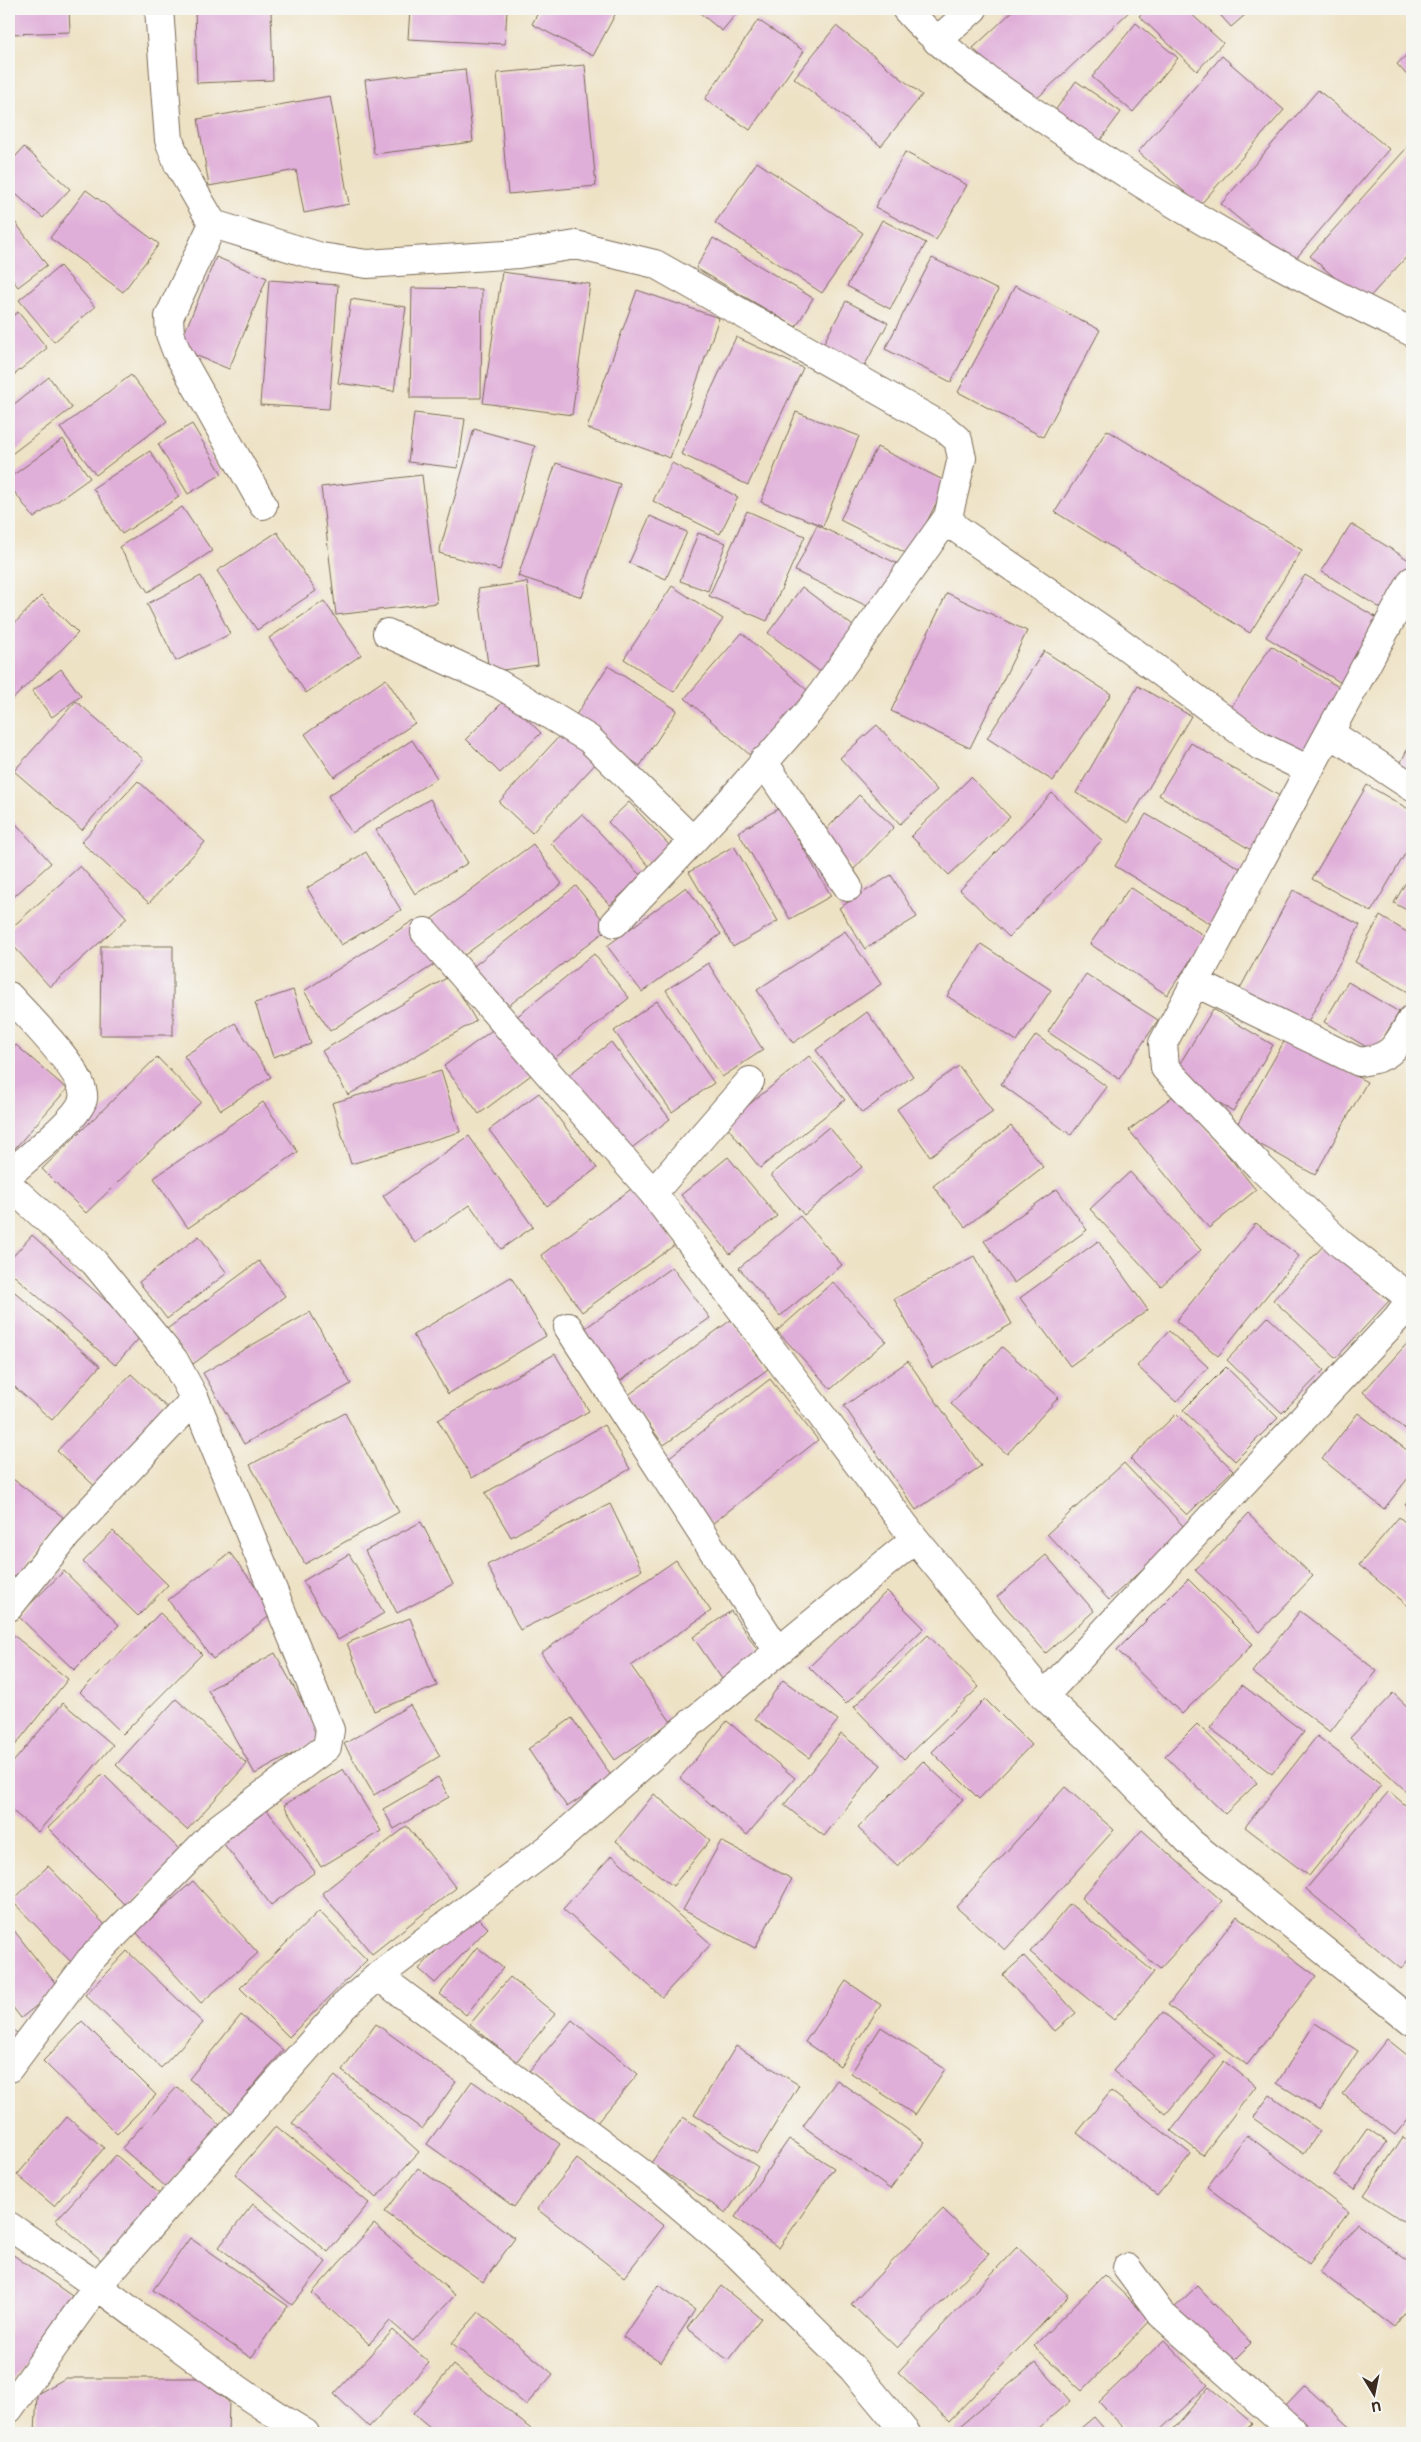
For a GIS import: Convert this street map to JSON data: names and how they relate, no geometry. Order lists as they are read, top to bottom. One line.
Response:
{"north":"bottom"}
